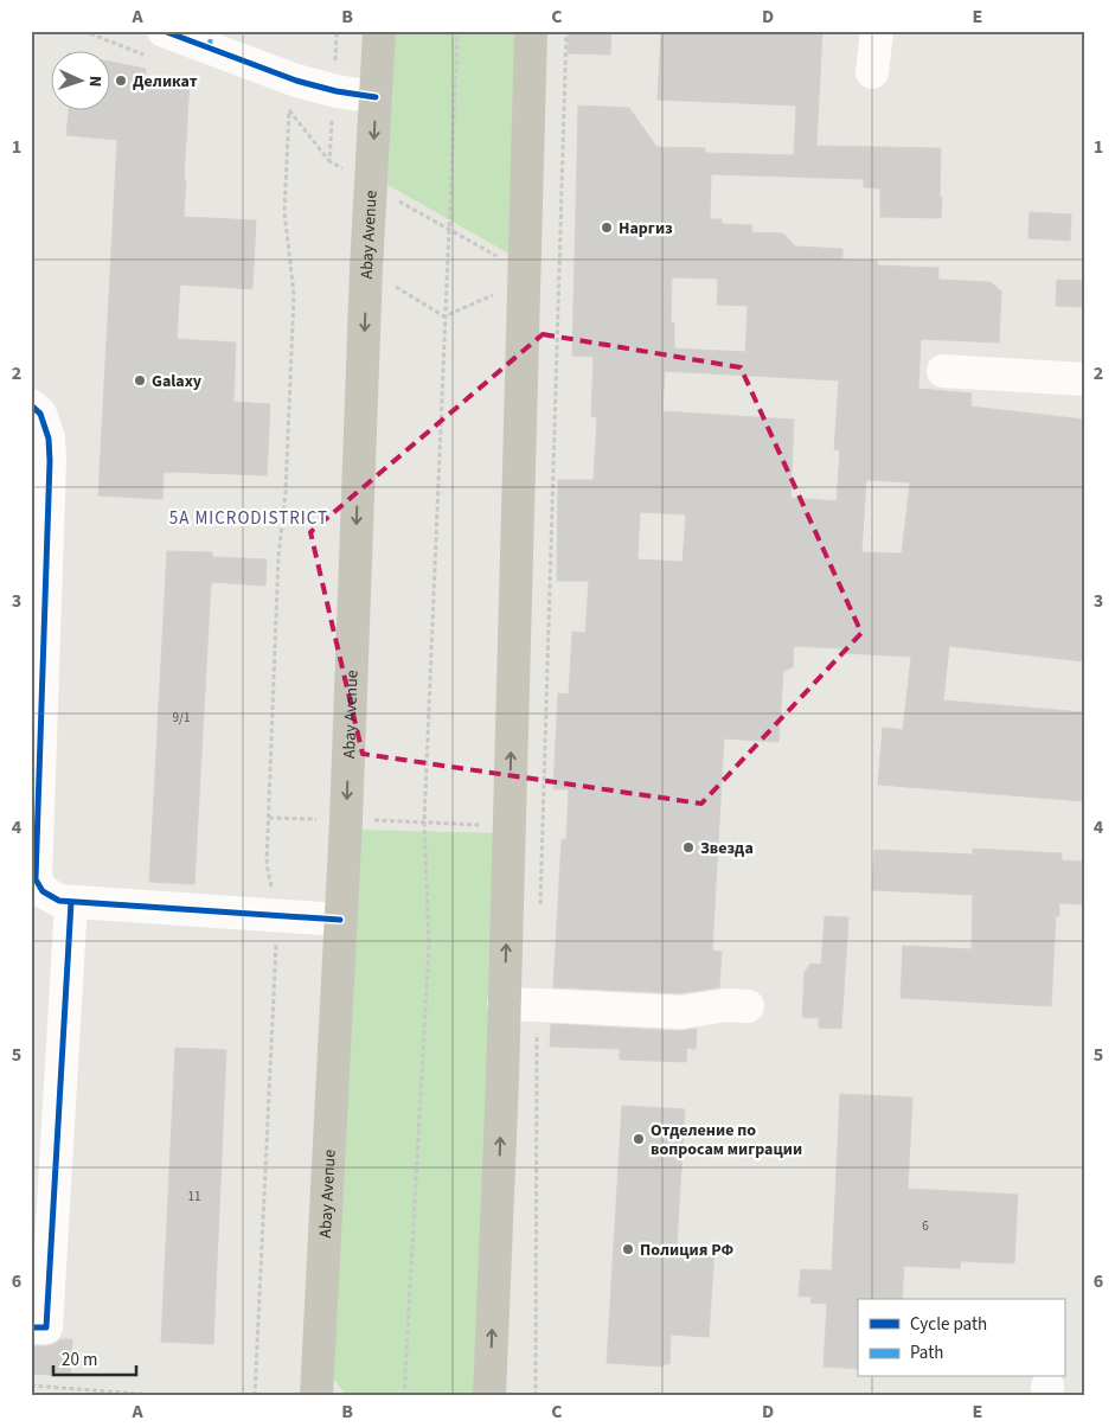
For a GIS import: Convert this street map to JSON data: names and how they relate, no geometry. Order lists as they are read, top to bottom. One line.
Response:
{"streets":{"main road":["Abay Avenue"]},"districts":["5A MICRODISTRICT"],"places":["Деликат","Наргиз","Galaxy","Звезда","Отделение по вопросам миграции","Полиция РФ"],"house_numbers":["9/1","11","6"],"legend":["Cycle path","Path"],"scale_bar":"20 m","north":"right","grid":{"columns":["A","B","C","D","E"],"rows":["1","2","3","4","5","6"]}}
